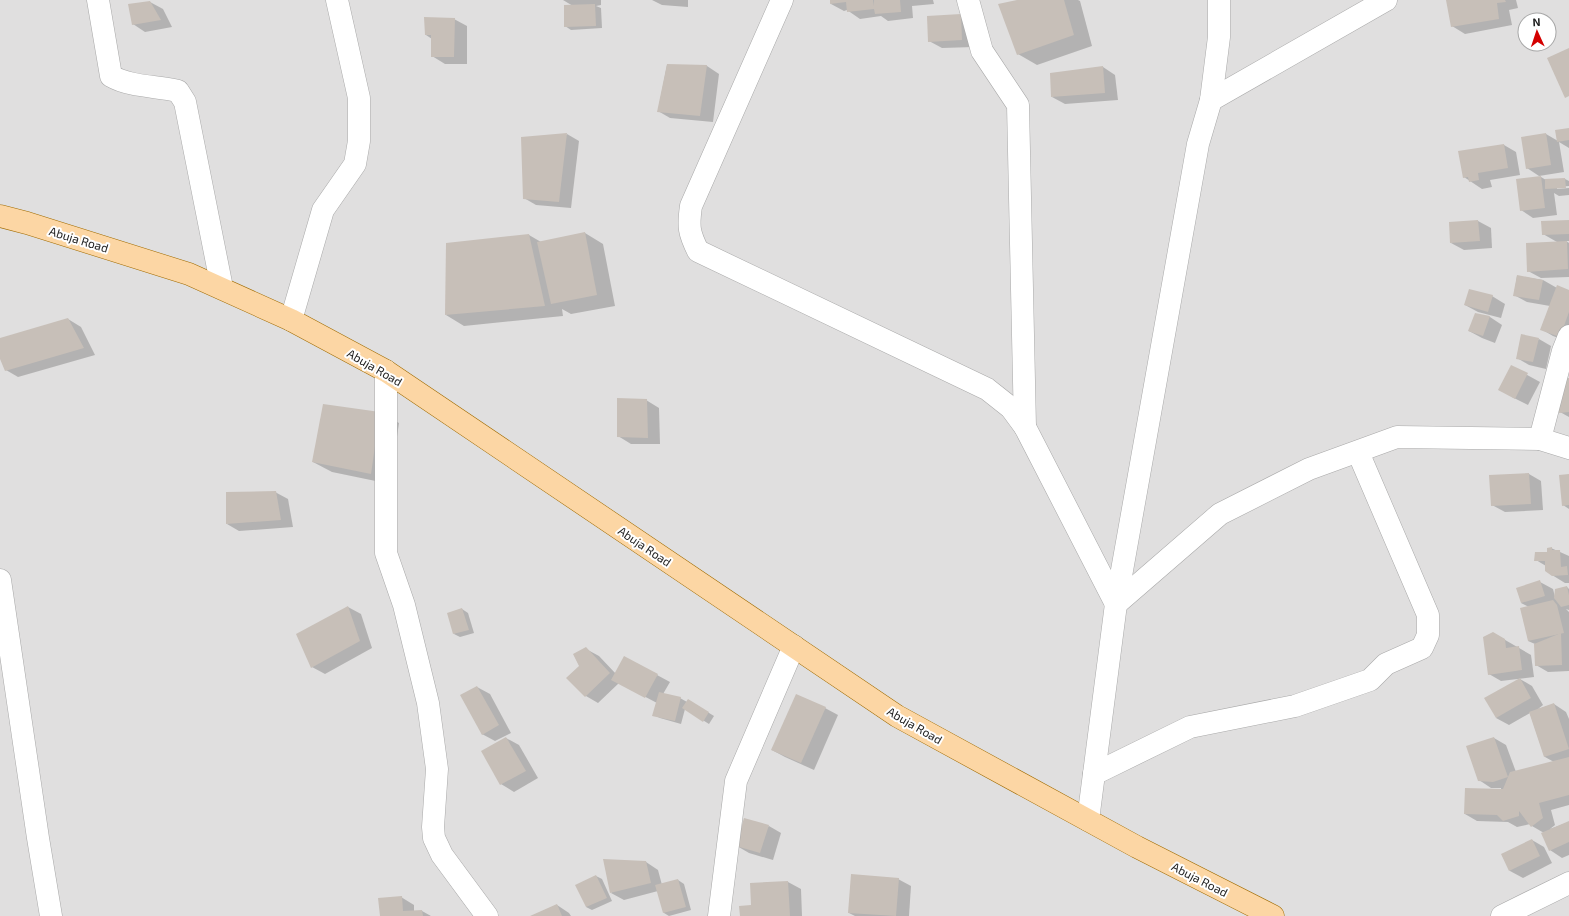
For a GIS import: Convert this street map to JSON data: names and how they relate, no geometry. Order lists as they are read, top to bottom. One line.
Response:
{"streets":{"main road":["Abuja Road"]},"north":"top"}
